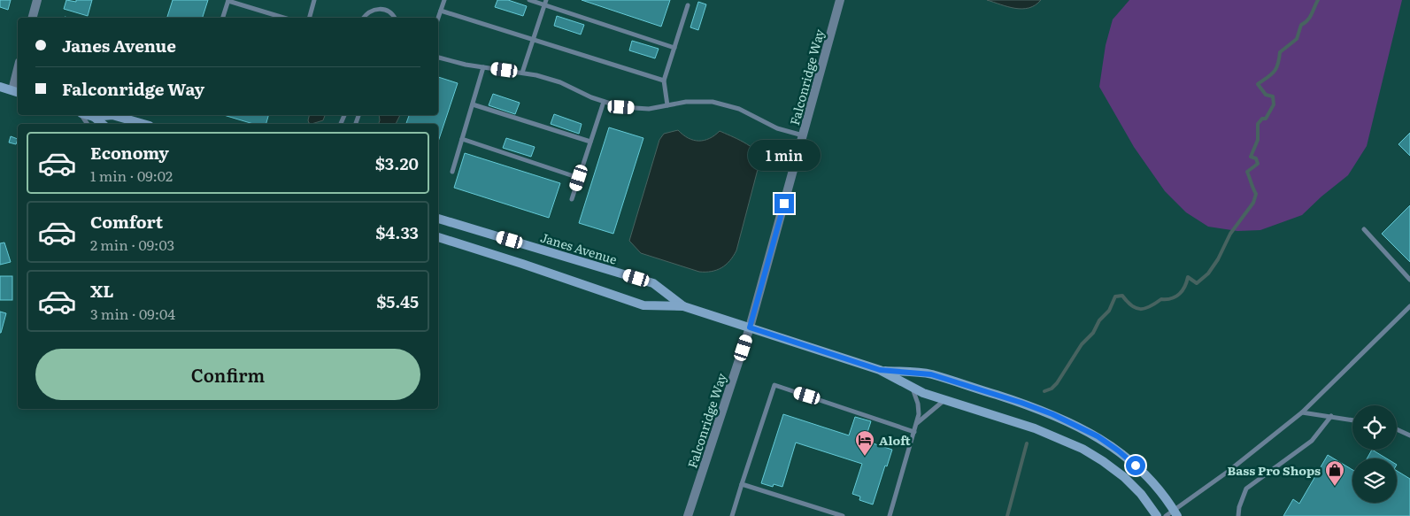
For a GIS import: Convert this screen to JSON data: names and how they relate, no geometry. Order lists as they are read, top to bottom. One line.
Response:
{"streets":{"street":["Falconridge Way","Janes Avenue"]},"crossings":[["Falconridge Way","Janes Avenue"]],"places":{"hotel":["Aloft"],"shop":["Bass Pro Shops"]},"page":{"banner":["Janes Avenue","Falconridge Way"],"list":[{"name":"Economy","note":"1 min · 09:02","value":"$3.20"},{"name":"Comfort","note":"2 min · 09:03","value":"$4.33"},{"name":"XL","note":"3 min · 09:04","value":"$5.45"}],"bubble":"1 min","buttons":"Confirm"}}
